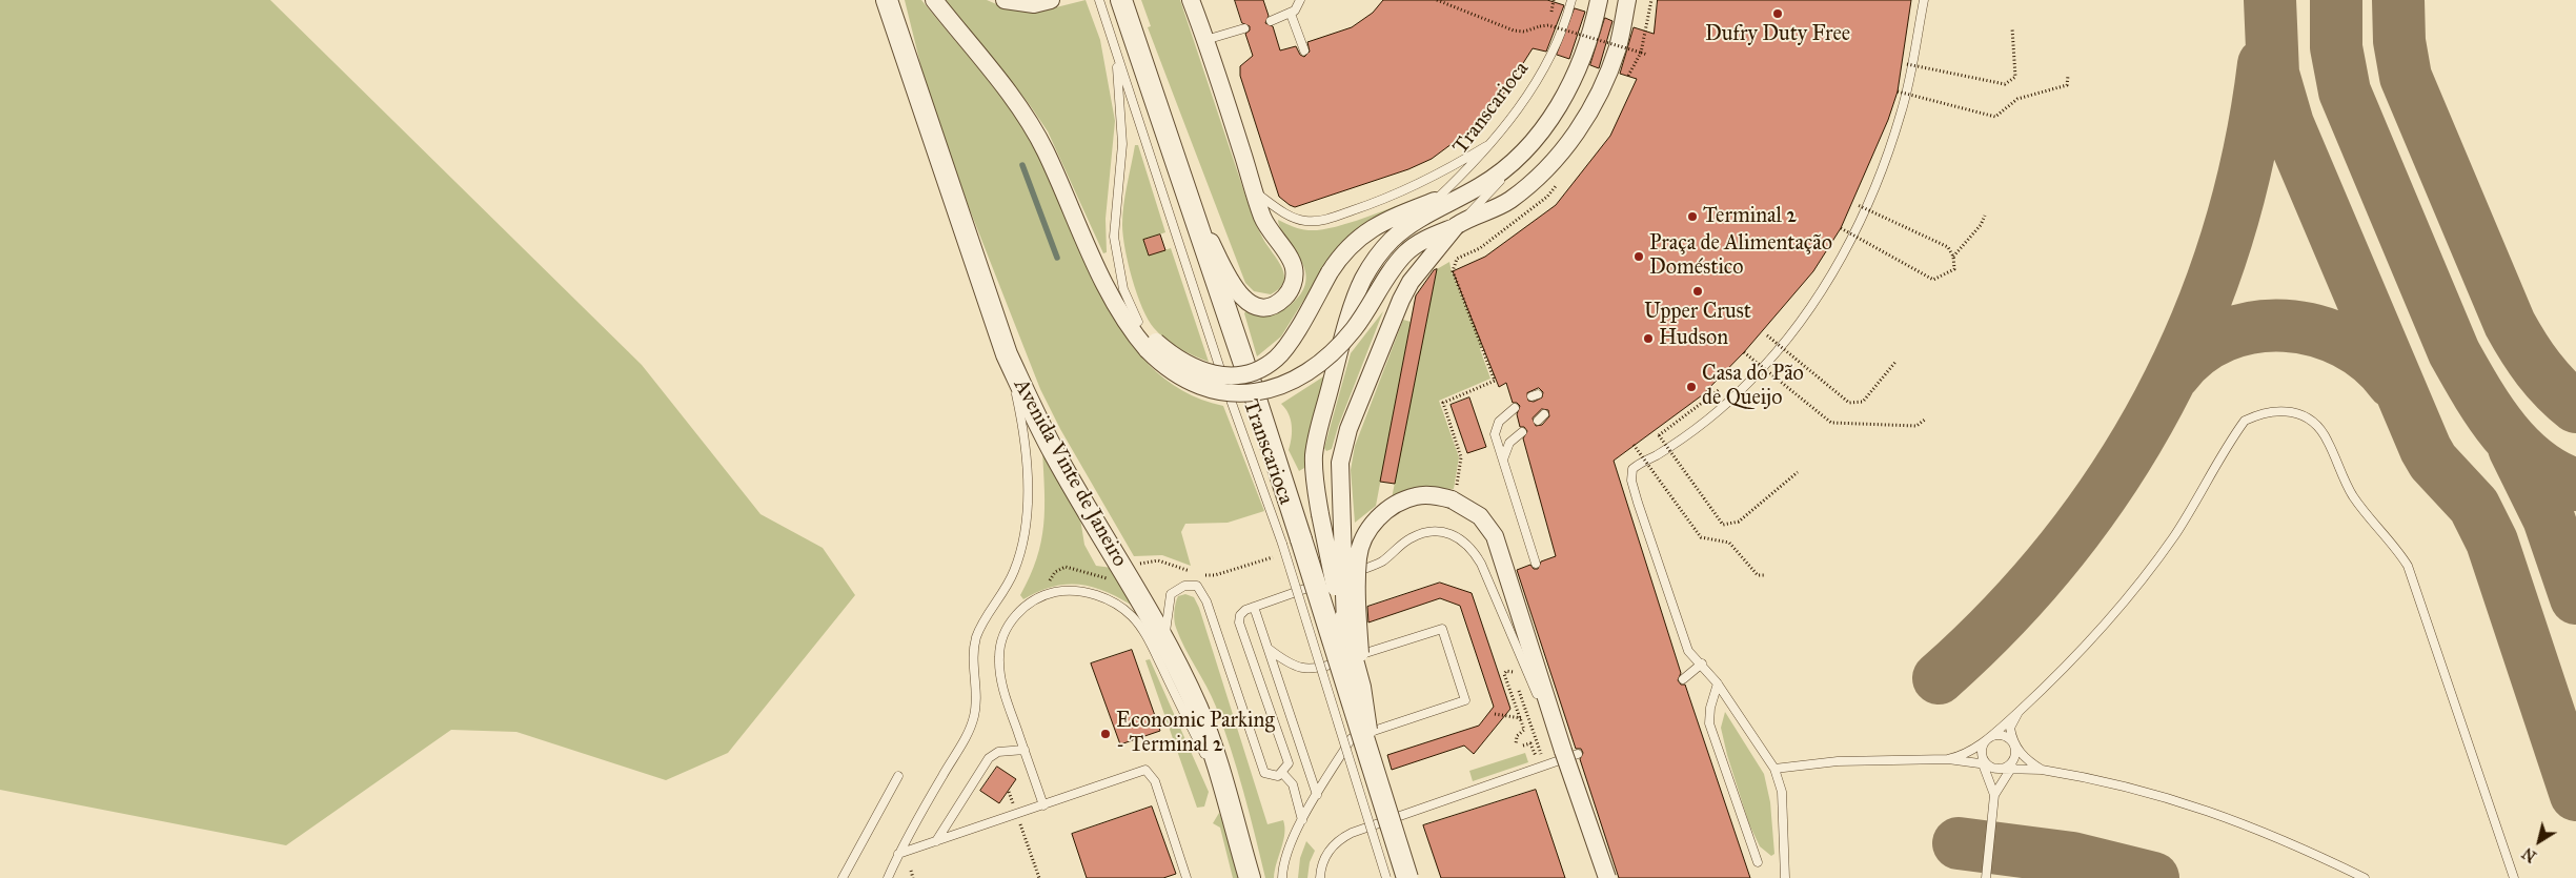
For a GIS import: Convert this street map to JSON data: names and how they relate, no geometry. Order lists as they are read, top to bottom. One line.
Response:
{"streets":{"street":["Avenida Vinte de Janeiro"],"lane":["Transcarioca"]},"places":["Dufry Duty Free","Terminal 2","Praça de Alimentação Doméstico","Upper Crust","Hudson","Casa do Pão de Queijo","Economic Parking - Terminal 2"],"north":"bottom left"}
